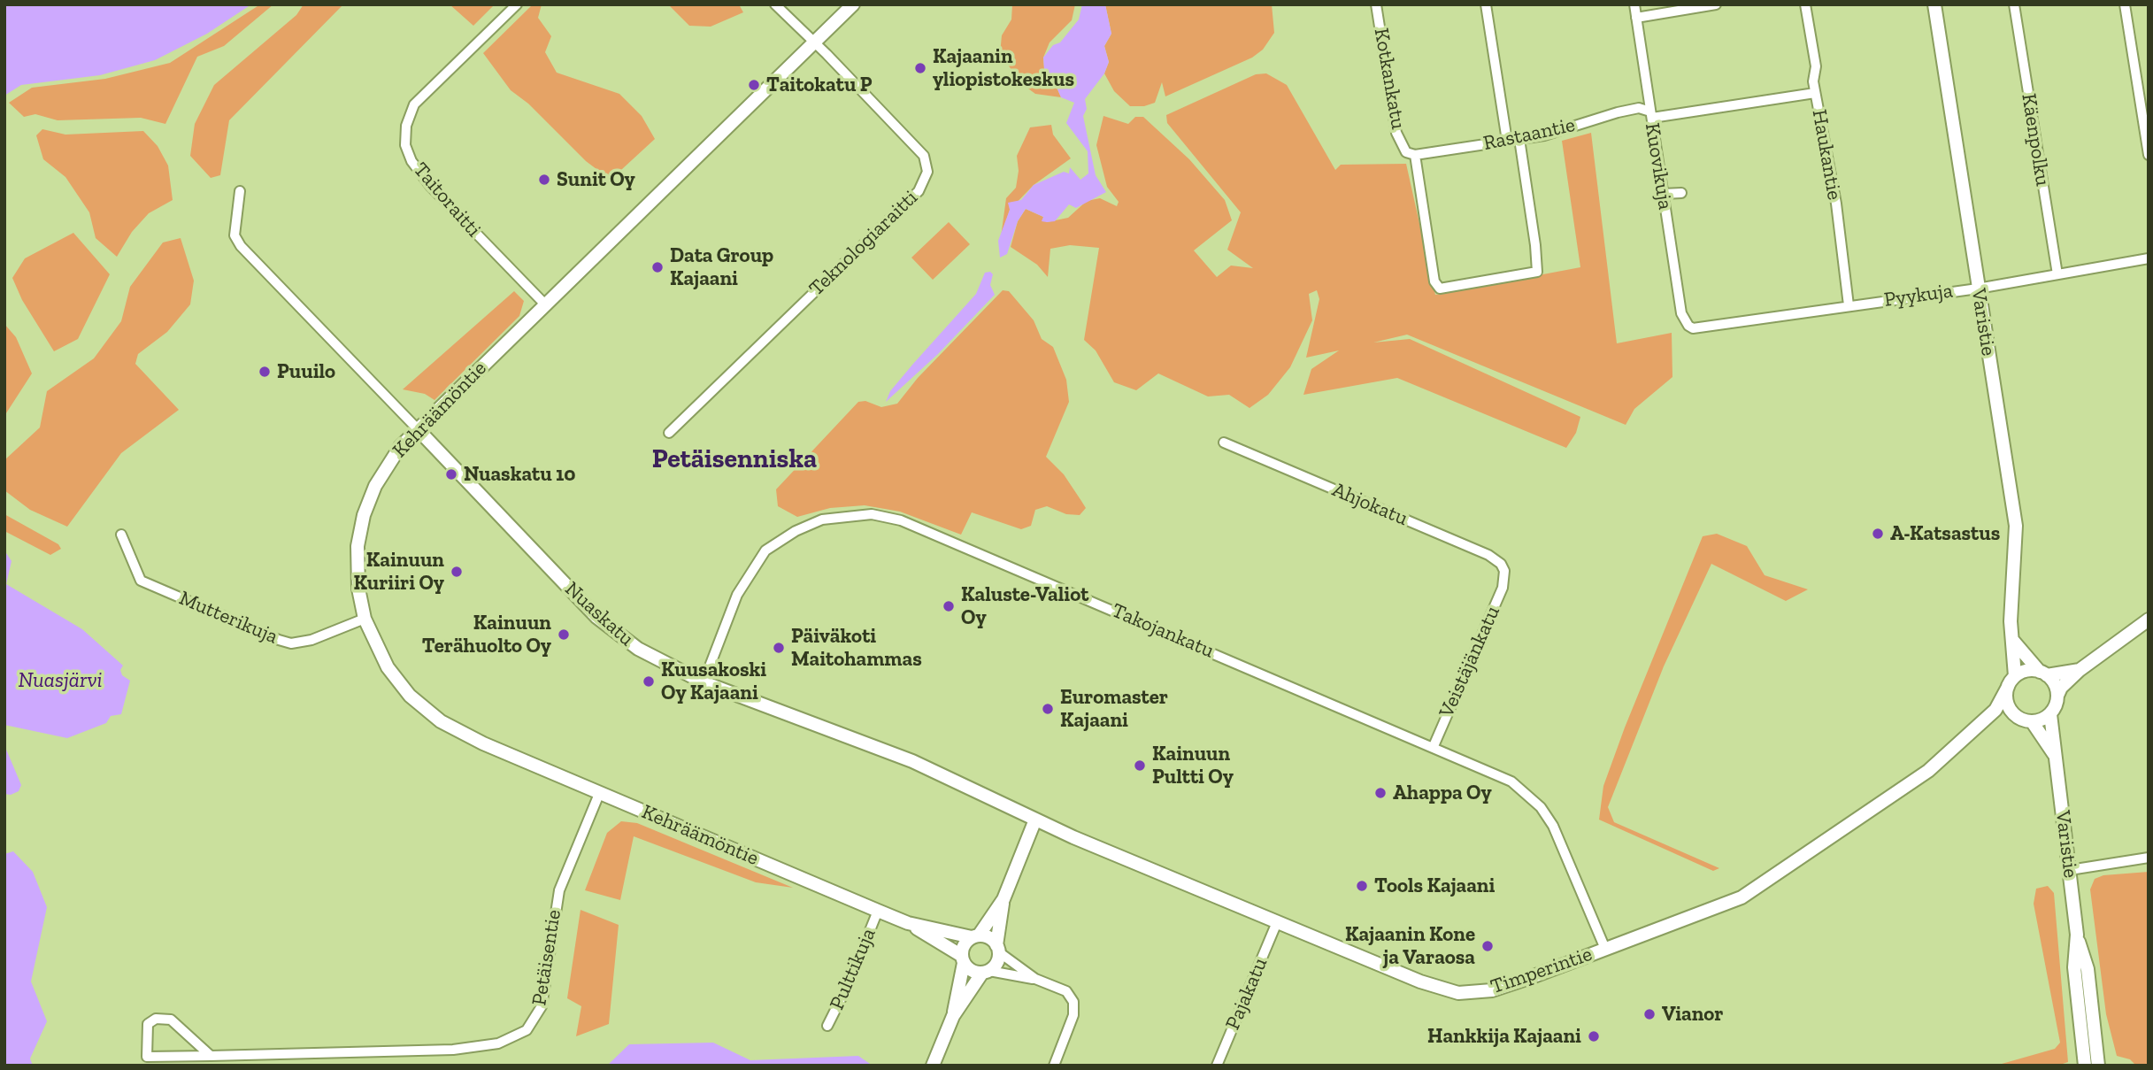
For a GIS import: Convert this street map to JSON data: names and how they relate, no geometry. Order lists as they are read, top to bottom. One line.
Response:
{"streets":{"street":["Kotkankatu","Rastaantie","Käenpolku","Haukantie","Kuovikuja","Taitoraitti","Teknologiaraitti","Pyykuja","Varistie","Kehräämöntie","Ahjokatu","Nuaskatu","Mutterikuja","Takojankatu","Veistäjänkatu","Petäisentie","Pulttikuja","Timperintie","Pajakatu"]},"crossings":[["Kotkankatu","Rastaantie"],["Rastaantie","Haukantie"],["Rastaantie","Kuovikuja"],["Käenpolku","Pyykuja"],["Haukantie","Pyykuja"],["Kuovikuja","Pyykuja"],["Taitoraitti","Kehräämöntie"],["Teknologiaraitti","Kehräämöntie"],["Pyykuja","Varistie"],["Varistie","Timperintie"],["Kehräämöntie","Nuaskatu"],["Kehräämöntie","Mutterikuja"],["Kehräämöntie","Petäisentie"],["Kehräämöntie","Pulttikuja"],["Ahjokatu","Veistäjänkatu"],["Nuaskatu","Takojankatu"],["Nuaskatu","Timperintie"],["Takojankatu","Veistäjänkatu"],["Takojankatu","Timperintie"],["Timperintie","Pajakatu"]],"districts":["Petäisenniska"],"water":["Nuasjärvi"],"places":["Kajaanin yliopistokeskus","Taitokatu P","Sunit Oy","Data Group Kajaani","Puuilo","Nuaskatu 10","A-Katsastus","Kainuun Kuriiri Oy","Kaluste-Valiot Oy","Kainuun Terähuolto Oy","Päiväkoti Maitohammas","Kuusakoski Oy Kajaani","Euromaster Kajaani","Kainuun Pultti Oy","Ahappa Oy","Tools Kajaani","Kajaanin Kone ja Varaosa","Vianor","Hankkija Kajaani"]}
